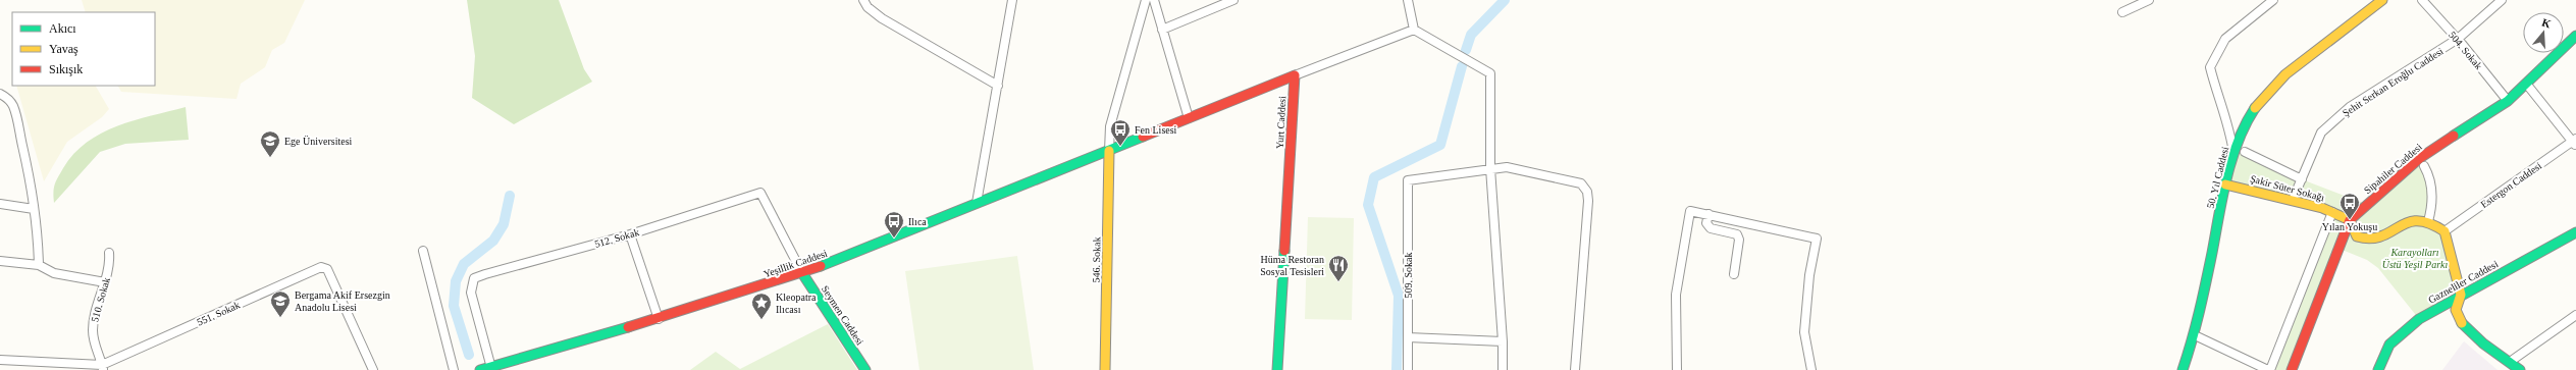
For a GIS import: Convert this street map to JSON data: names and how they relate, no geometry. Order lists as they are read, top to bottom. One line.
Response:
{"streets":{"main road":["Yurt Caddesi","Sipahiler Caddesi","50. Yıl Caddesi","Şakir Süter Sokağı","546. Sokak","Yeşillik Caddesi","Gazneliler Caddesi","Seymen Caddesi"],"street":["504. Sokak","Şehit Serkan Eroğlu Caddesi","Estergon Caddesi","512. Sokak","509. Sokak","510. Sokak","551. Sokak"]},"crossings":[["504. Sokak","Şehit Serkan Eroğlu Caddesi"],["504. Sokak","Sipahiler Caddesi"],["Şehit Serkan Eroğlu Caddesi","Şakir Süter Sokağı"],["Yurt Caddesi","546. Sokak"],["Yurt Caddesi","Yeşillik Caddesi"],["Sipahiler Caddesi","Şakir Süter Sokağı"],["50. Yıl Caddesi","Şakir Süter Sokağı"],["512. Sokak","Yeşillik Caddesi"],["512. Sokak","Seymen Caddesi"],["546. Sokak","Yeşillik Caddesi"],["Yeşillik Caddesi","Seymen Caddesi"],["510. Sokak","551. Sokak"]],"parks":["Karayolları Üstü Yeşil Parkı"],"places":{"bus stop":["Fen Lisesi","Yılan Yokuşu","Ilıca"],"school or university":["Ege Üniversitesi","Bergama Akif Ersezgin Anadolu Lisesi"],"restaurant":["Hüma Restoran Sosyal Tesisleri"],"place":["Kleopatra Ilıcası"]},"legend":["Akıcı","Yavaş","Sıkışık"],"north":"top"}
